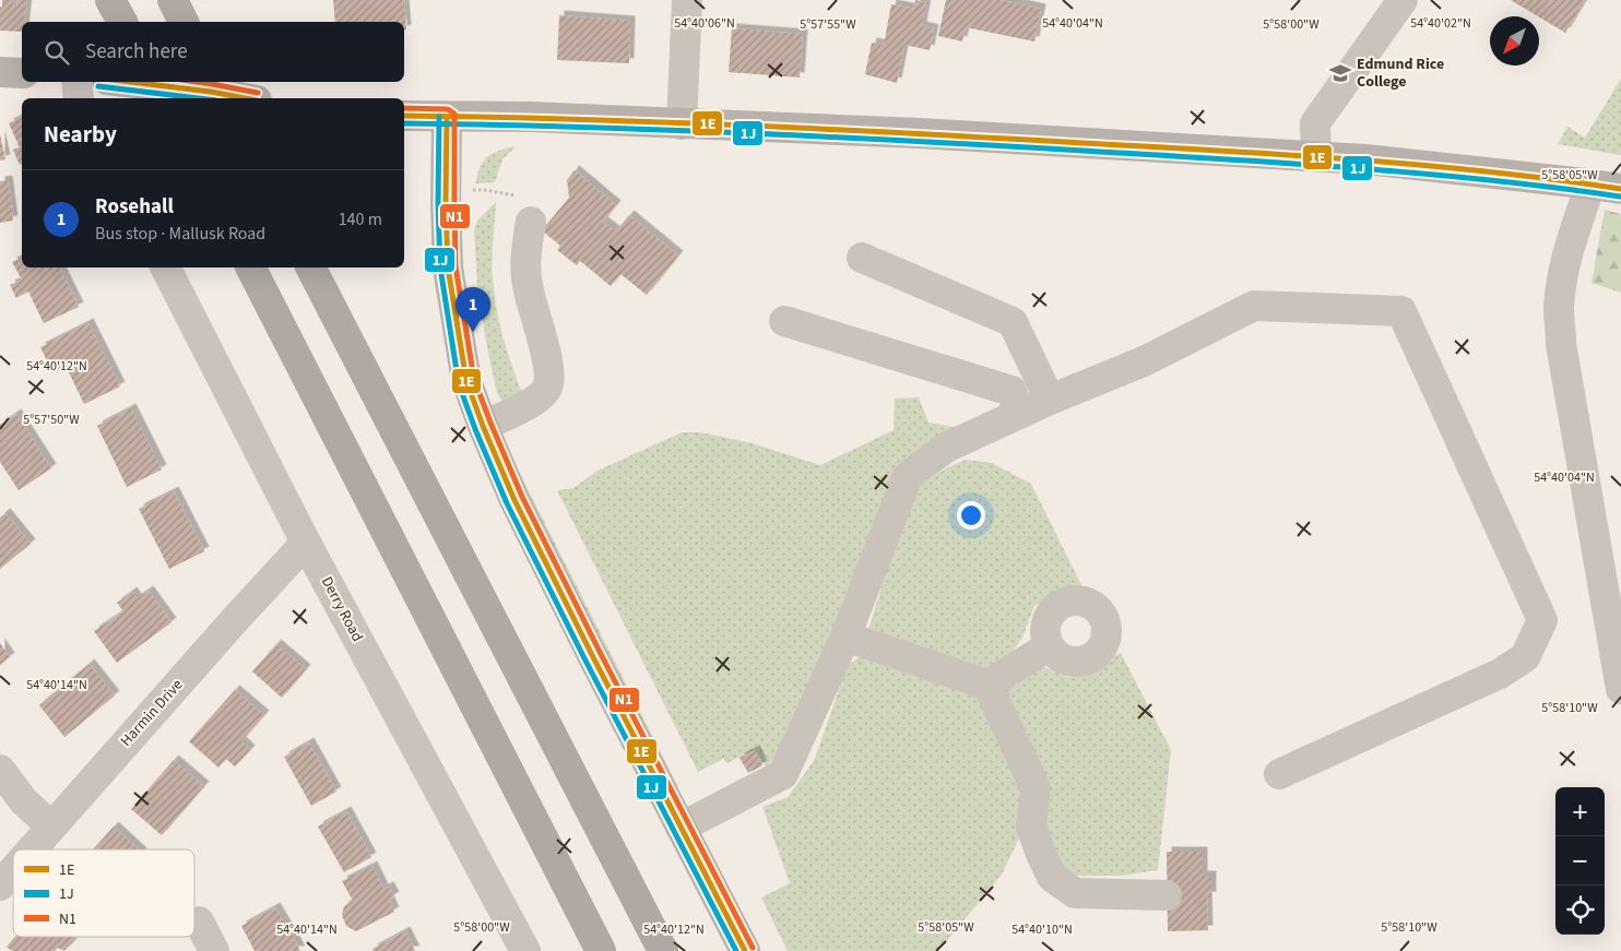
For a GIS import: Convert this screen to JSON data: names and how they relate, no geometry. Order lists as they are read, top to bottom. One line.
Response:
{"streets":{"street":["Derry Road","Harmin Drive"]},"crossings":[["Derry Road","Harmin Drive"]],"places":{"school or university":["Edmund Rice College"]},"lines":["transit line 1E","transit line N1","transit line 1J"],"legend":["1E","1J","N1"],"north":"bottom left","page":{"search":"Search here","heading":"Nearby","list":[{"mark":"1","name":"Rosehall","note":"Bus stop · Mallusk Road","value":"140 m"}],"pins":"1","map_buttons":["+","−"]},"coordinates":["54°40'06\"N","54°40'04\"N","54°40'02\"N","5°57'55\"W","5°58'00\"W","5°58'05\"W","54°40'12\"N","5°57'50\"W","54°40'14\"N","5°58'10\"W","54°40'10\"N"]}
